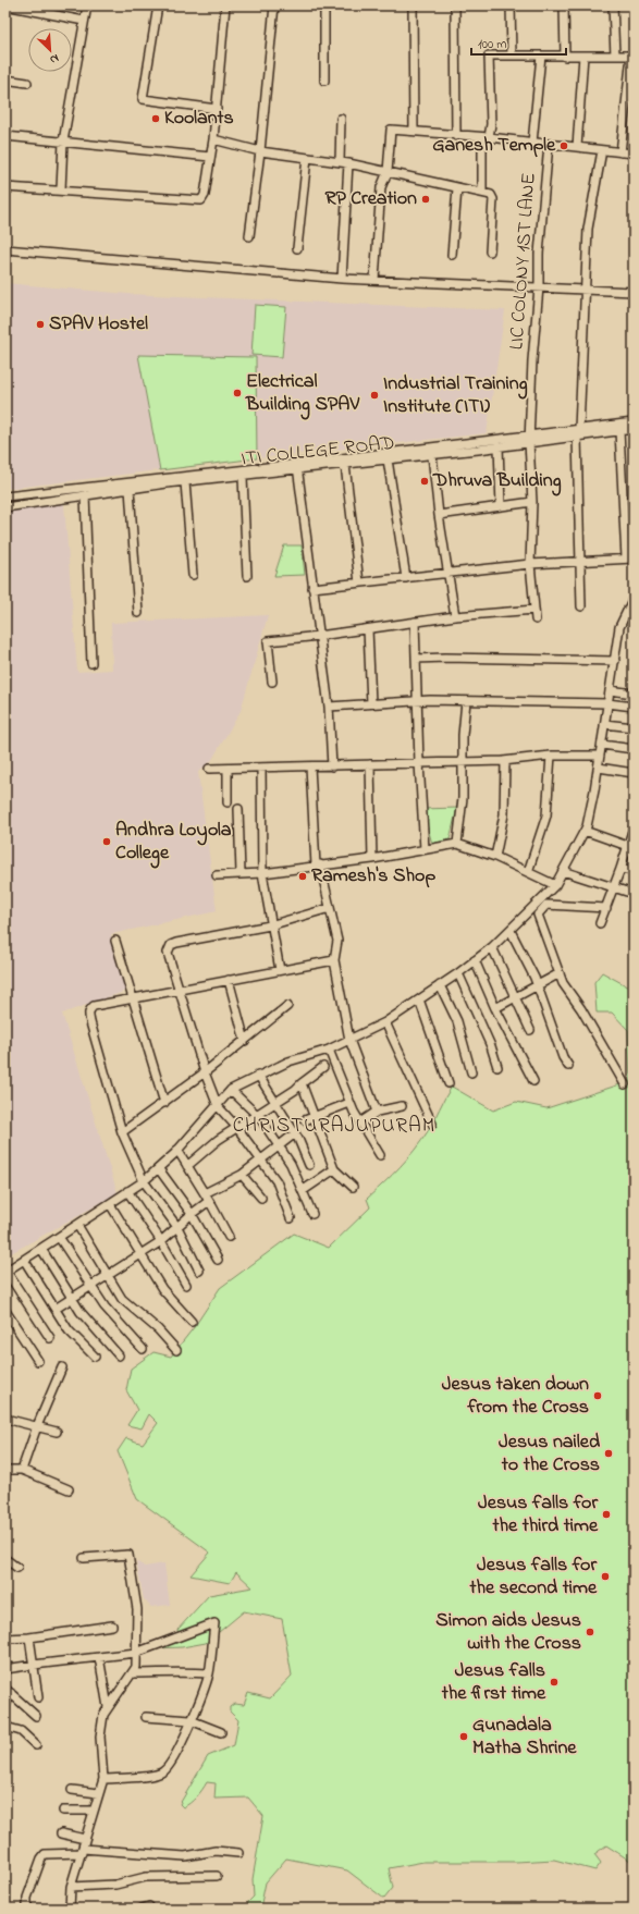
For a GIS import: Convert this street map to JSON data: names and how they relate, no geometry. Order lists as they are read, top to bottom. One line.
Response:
{"streets":{"street":["LIC COLONY 1ST LANE","ITI COLLEGE ROAD"]},"crossings":[["LIC COLONY 1ST LANE","ITI COLLEGE ROAD"]],"districts":["CHRISTURAJUPURAM"],"places":["Koolants","Ganesh Temple","RP Creation","SPAV Hostel","Electrical Building SPAV","Industrial Training Institute (ITI)","Dhruva Building","Andhra Loyola College","Ramesh's Shop","Jesus taken down from the Cross","Jesus nailed to the Cross","Jesus falls for the third time","Jesus falls for the second time","Simon aids Jesus with the Cross","Jesus falls the first time","Gunadala Matha Shrine"],"scale_bar":"100 m","north":"bottom right"}
